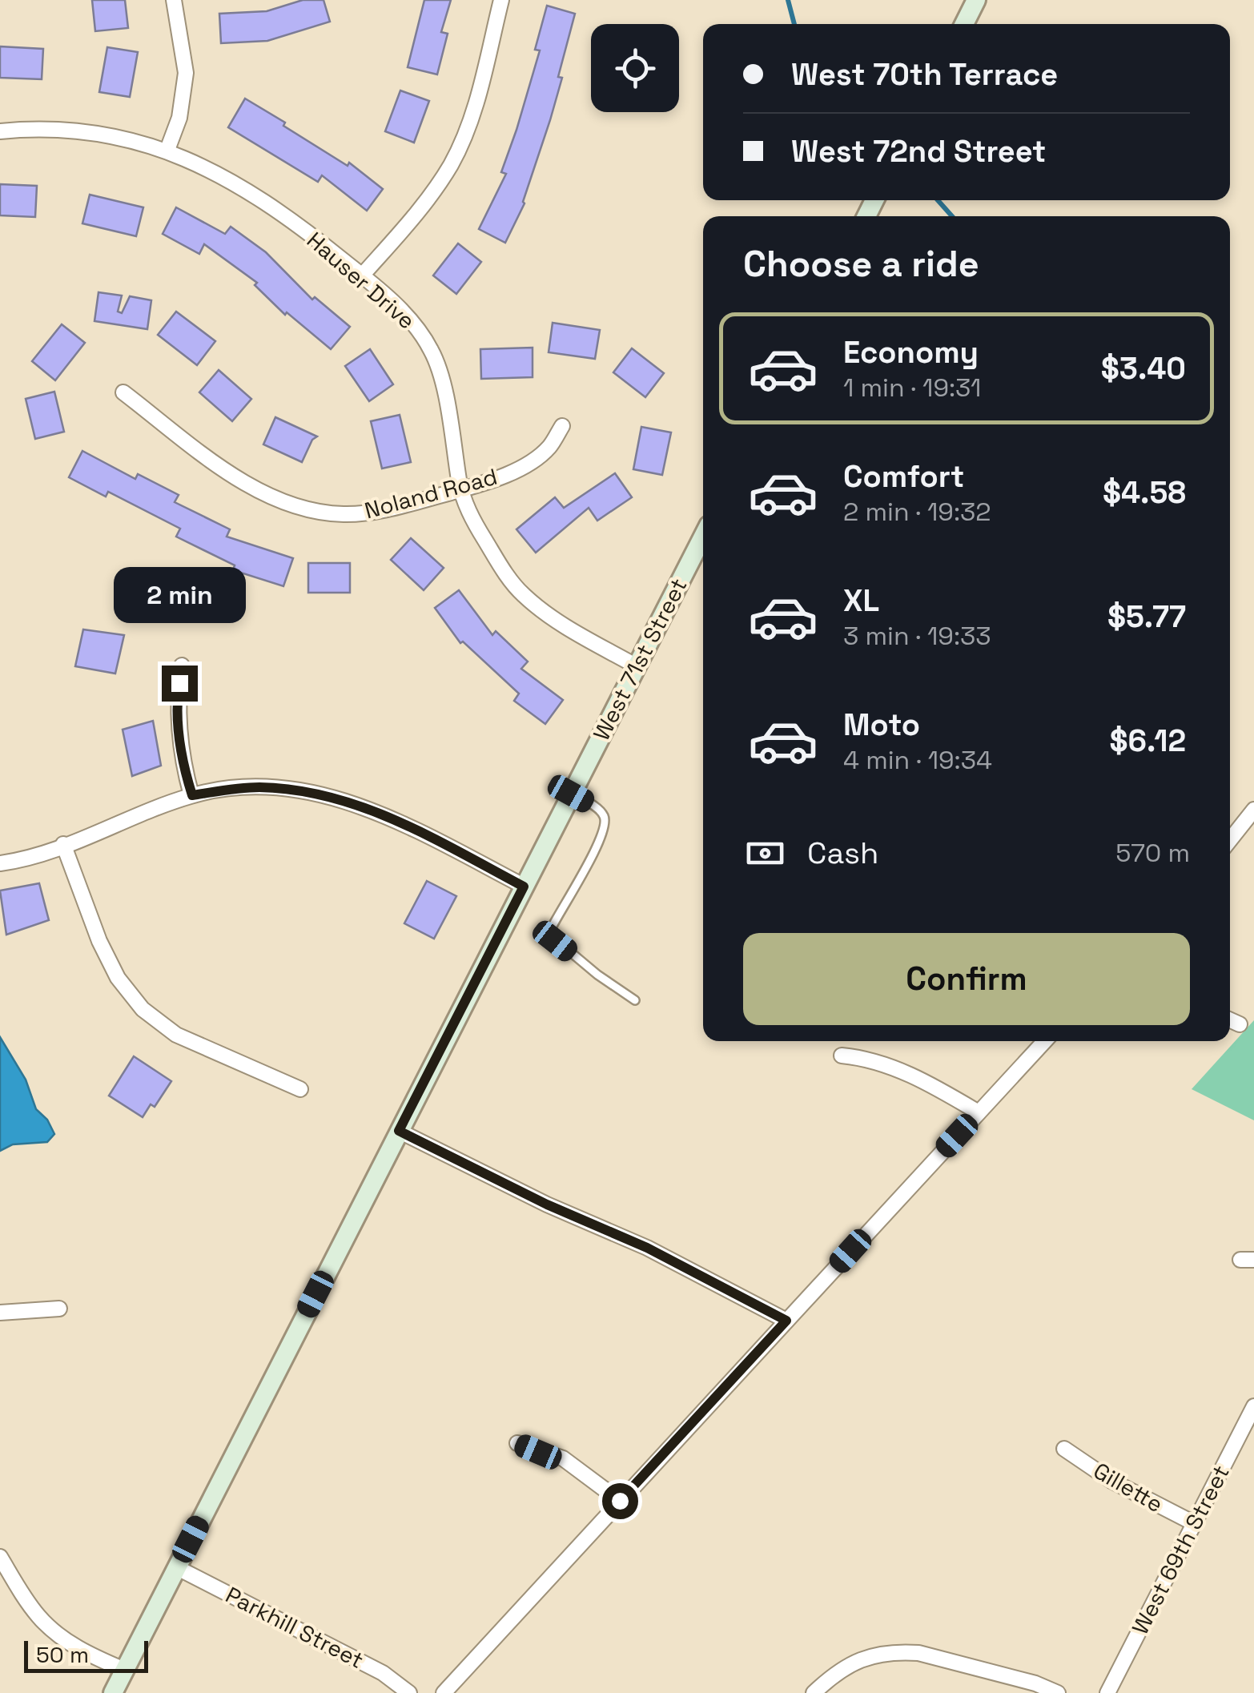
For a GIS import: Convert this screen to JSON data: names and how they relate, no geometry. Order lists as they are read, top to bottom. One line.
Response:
{"streets":{"street":["Hauser Drive","Noland Road","West 71st Street","Gillette","West 69th Street","Parkhill Street"]},"crossings":[["Hauser Drive","Noland Road"],["Hauser Drive","West 71st Street"],["West 71st Street","Parkhill Street"],["Gillette","West 69th Street"]],"scale_bar":"50 m","page":{"banner":["West 70th Terrace","West 72nd Street"],"heading":"Choose a ride","list":[{"name":"Economy","note":"1 min · 19:31","value":"$3.40"},{"name":"Comfort","note":"2 min · 19:32","value":"$4.58"},{"name":"XL","note":"3 min · 19:33","value":"$5.77"},{"name":"Moto","note":"4 min · 19:34","value":"$6.12"}],"bubble":"2 min","pay":["Cash","570 m"],"buttons":"Confirm","scale":"50 m"}}
